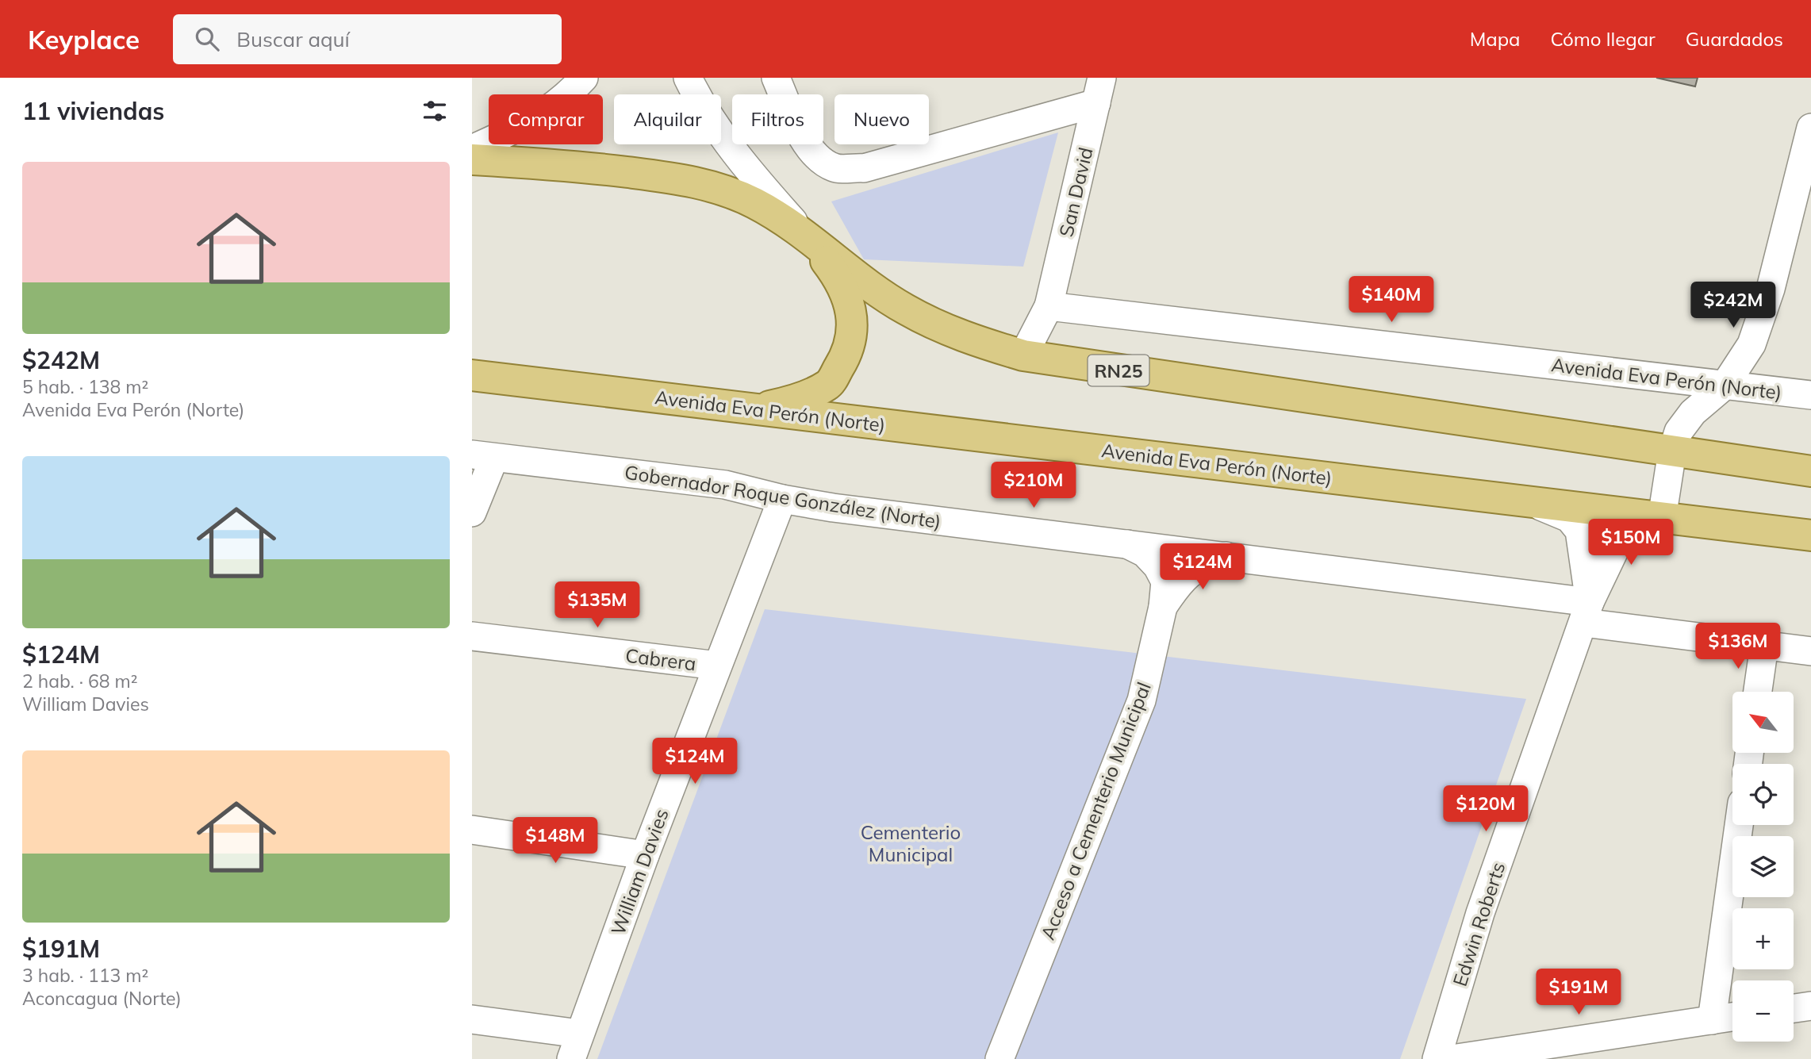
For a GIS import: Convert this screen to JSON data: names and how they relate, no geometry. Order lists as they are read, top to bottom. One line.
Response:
{"streets":{"main road":["RN25","Avenida Eva Perón (Norte)"],"street":["San David","Gobernador Roque González (Norte)","Cabrera","Acceso a Cementerio Municipal","William Davies","Edwin Roberts"]},"crossings":[["San David","Avenida Eva Perón (Norte)"],["Avenida Eva Perón (Norte)","Edwin Roberts"],["Gobernador Roque González (Norte)","Acceso a Cementerio Municipal"],["Gobernador Roque González (Norte)","William Davies"],["Gobernador Roque González (Norte)","Edwin Roberts"],["Cabrera","William Davies"]],"parks":["Cementerio Municipal"],"north":"top left","page":{"header":"Keyplace","search":"Buscar aquí","nav":["Mapa","Cómo llegar","Guardados"],"heading":"11 viviendas","chip":["Comprar","Alquilar","Filtros","Nuevo"],"list":[{"name":"$242M","note":"5 hab. · 138 m² · Avenida Eva Perón (Norte)"},{"name":"$124M","note":"2 hab. · 68 m² · William Davies"},{"name":"$191M","note":"3 hab. · 113 m² · Aconcagua (Norte)"}],"price":["$140M","$242M","$210M","$150M","$124M","$135M","$136M","$124M","$120M","$148M","$191M"],"map_buttons":["+","−"]}}
